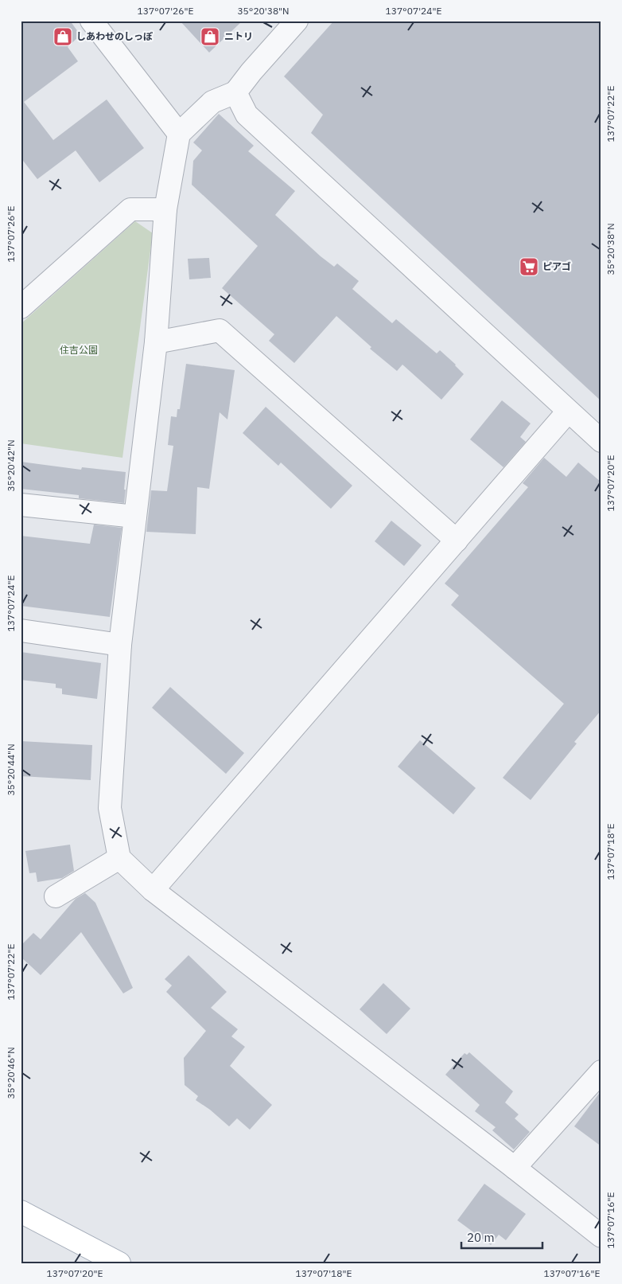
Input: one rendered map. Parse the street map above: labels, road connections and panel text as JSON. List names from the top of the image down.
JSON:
{
  "parks": ["住吉公園"],
  "places": {
    "shop": ["しあわせのしっぽ", "ニトリ"],
    "supermarket": ["ピアゴ"]
  },
  "scale_bar": "20 m",
  "coordinates": [
    "137°07'26\"E",
    "35°20'38\"N",
    "137°07'24\"E",
    "137°07'22\"E",
    "35°20'42\"N",
    "137°07'20\"E",
    "35°20'44\"N",
    "137°07'18\"E",
    "35°20'46\"N",
    "137°07'16\"E"
  ]
}
